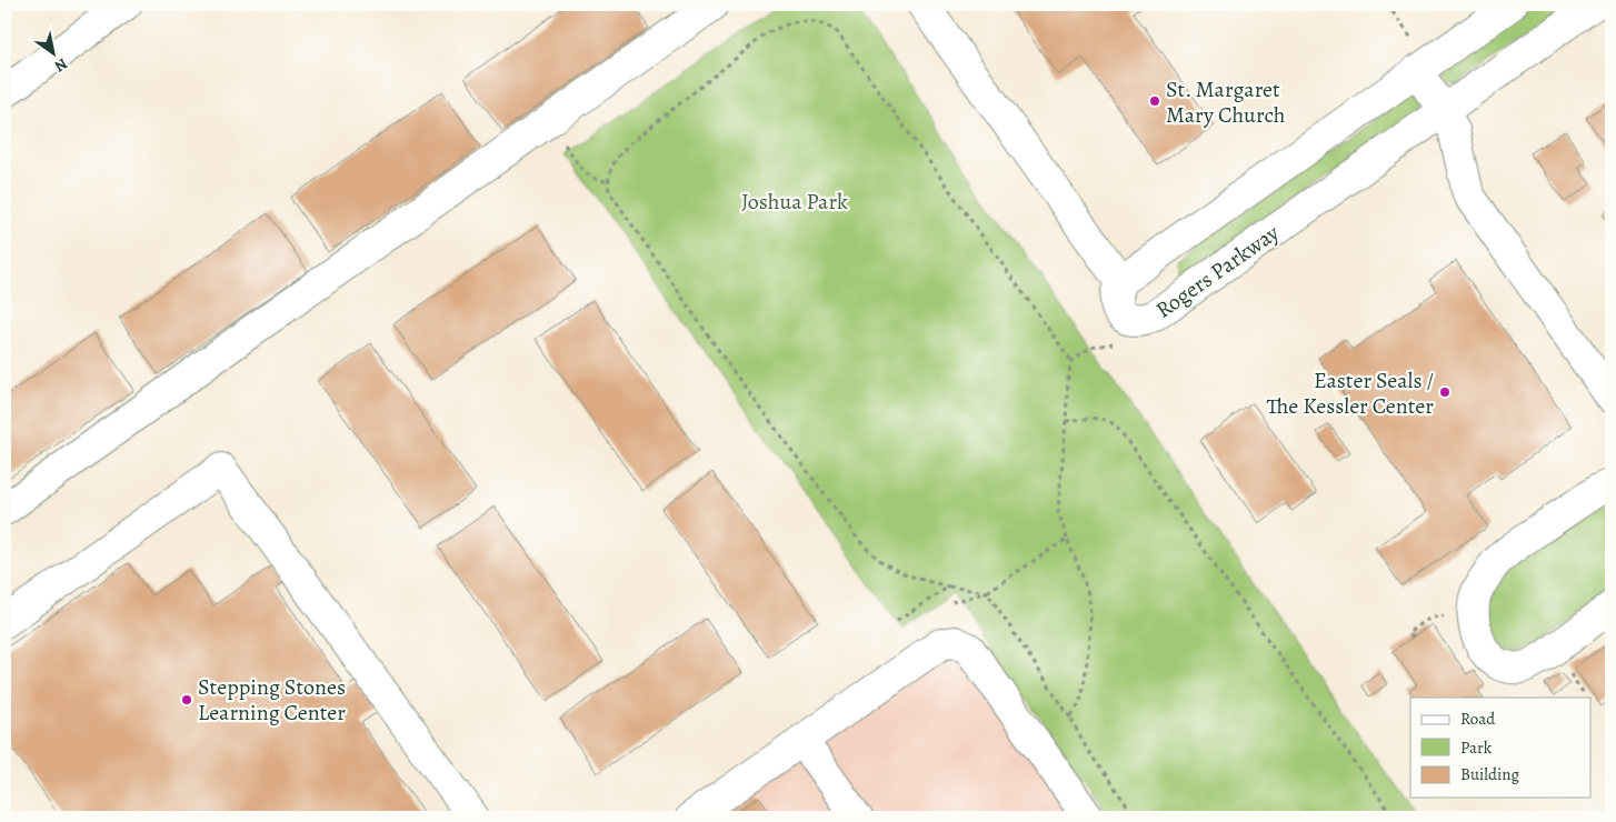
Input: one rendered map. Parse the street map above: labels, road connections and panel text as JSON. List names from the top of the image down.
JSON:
{
  "streets": {
    "street": ["Rogers Parkway"]
  },
  "parks": ["Joshua Park"],
  "places": ["St. Margaret Mary Church", "Easter Seals / The Kessler Center", "Stepping Stones Learning Center"],
  "legend": ["Road", "Park", "Building"],
  "north": "bottom right"
}
